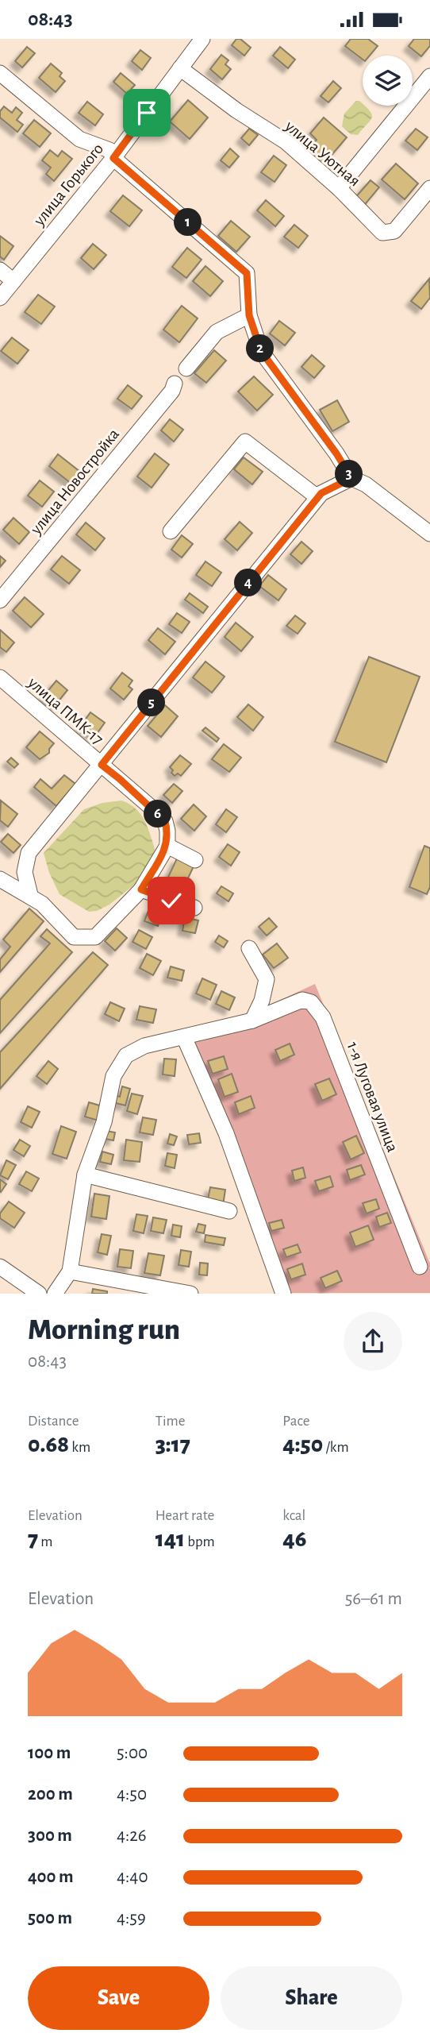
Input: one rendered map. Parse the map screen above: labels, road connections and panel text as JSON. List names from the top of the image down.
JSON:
{
  "streets": {
    "street": [
      "улица Уютная",
      "улица Горького",
      "улица Новостройка",
      "улица ПМК-17",
      "1-я Луговая улица"
    ]
  },
  "crossings": [
    ["улица Уютная", "улица Горького"]
  ],
  "page": {
    "status": "08:43",
    "pins": [
      "1",
      "2",
      "3",
      "4",
      "5",
      "6"
    ],
    "heading": ["Morning run", "08:43"],
    "stats": [
      ["Distance", "0.68 km"],
      ["Time", "3:17"],
      ["Pace", "4:50 /km"],
      ["Elevation", "7 m"],
      ["Heart rate", "141 bpm"],
      ["kcal", "46"]
    ],
    "chart": ["Elevation", "56–61 m"],
    "list": [
      {
        "name": "100 m",
        "note": "5:00"
      },
      {
        "name": "200 m",
        "note": "4:50"
      },
      {
        "name": "300 m",
        "note": "4:26"
      },
      {
        "name": "400 m",
        "note": "4:40"
      },
      {
        "name": "500 m",
        "note": "4:59"
      }
    ],
    "buttons": ["Save", "Share"]
  }
}
